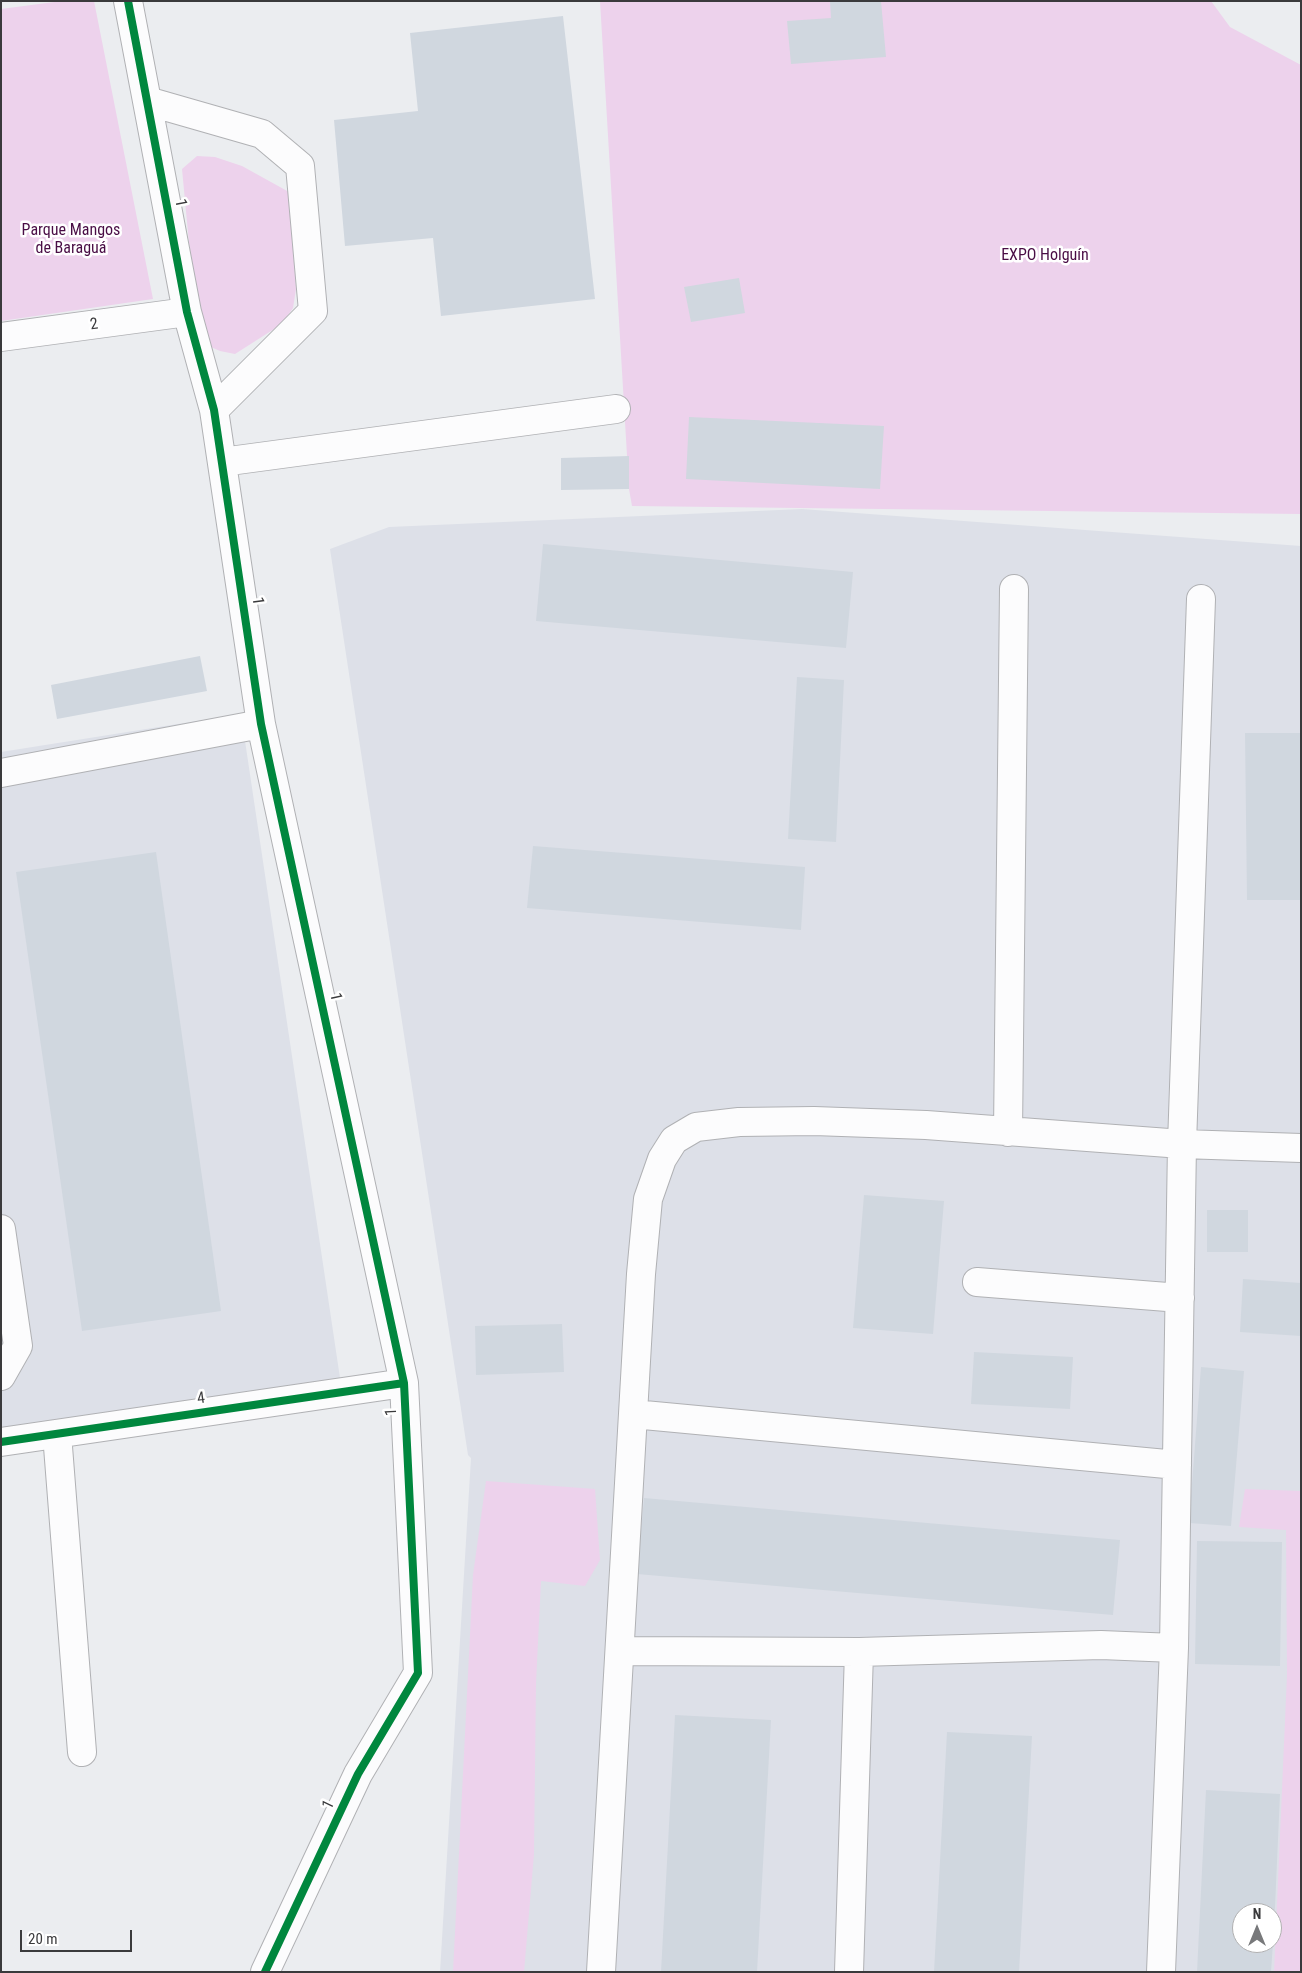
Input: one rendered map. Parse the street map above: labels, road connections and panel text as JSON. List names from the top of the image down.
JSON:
{
  "streets": {
    "street": ["1", "2", "4"]
  },
  "crossings": [
    ["1", "2"],
    ["1", "4"]
  ],
  "parks": ["Parque Mangos de Baraguá", "EXPO Holguín"],
  "scale_bar": "20 m",
  "north": "top"
}
